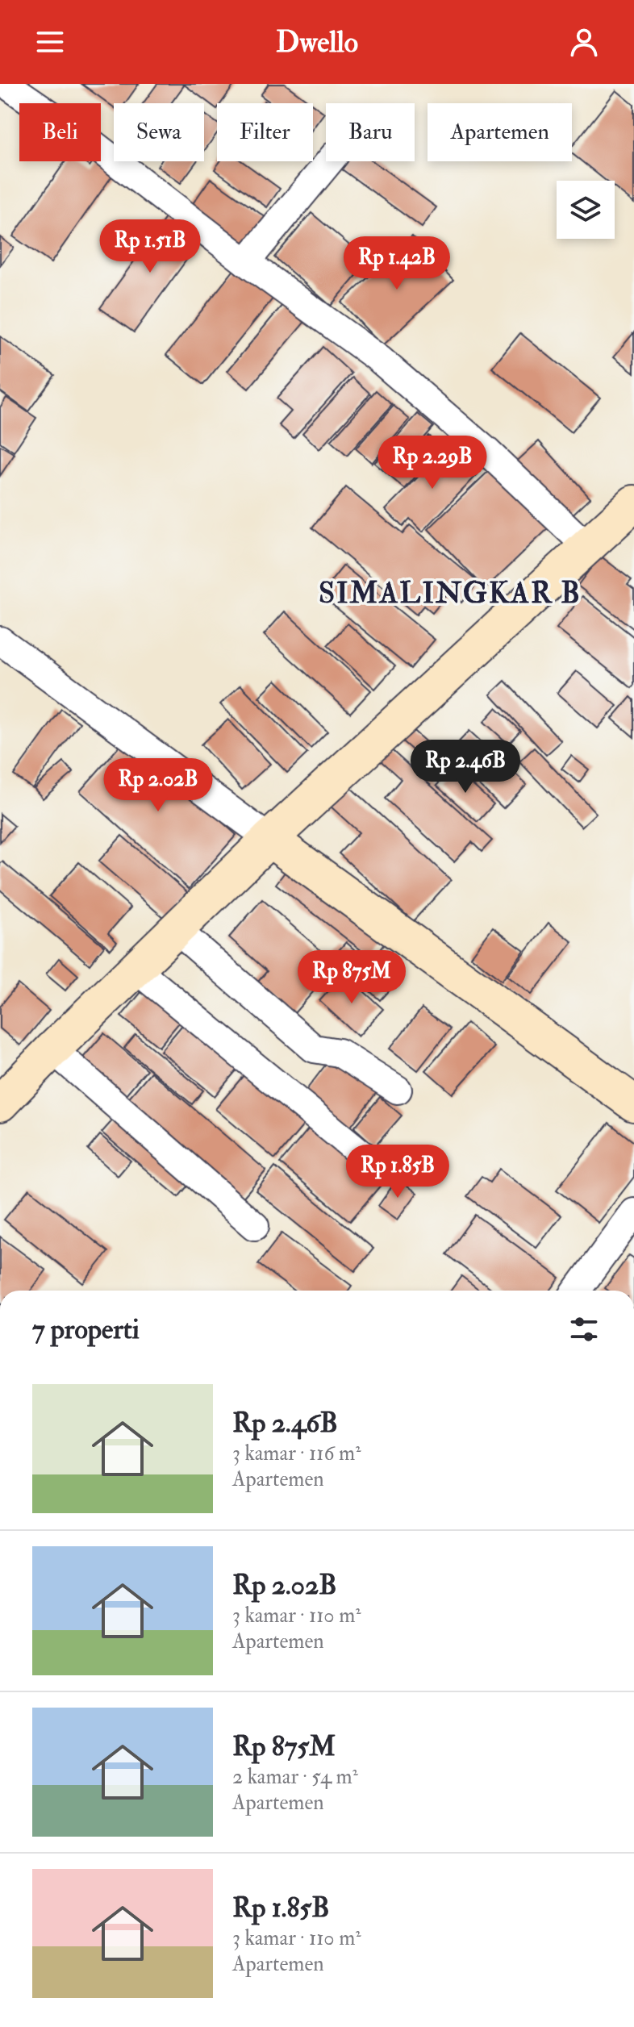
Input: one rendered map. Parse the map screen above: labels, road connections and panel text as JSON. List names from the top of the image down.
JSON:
{
  "districts": ["SIMALINGKAR B"],
  "page": {
    "header": "Dwello",
    "chip": [
      "Beli",
      "Sewa",
      "Filter",
      "Baru",
      "Apartemen"
    ],
    "price": [
      "Rp 1.51B",
      "Rp 1.42B",
      "Rp 2.29B",
      "Rp 2.46B",
      "Rp 2.02B",
      "Rp 875M",
      "Rp 1.85B"
    ],
    "heading": "7 properti",
    "list": [
      {
        "name": "Rp 2.46B",
        "note": "3 kamar · 116 m² · Apartemen"
      },
      {
        "name": "Rp 2.02B",
        "note": "3 kamar · 110 m² · Apartemen"
      },
      {
        "name": "Rp 875M",
        "note": "2 kamar · 54 m² · Apartemen"
      },
      {
        "name": "Rp 1.85B",
        "note": "3 kamar · 110 m² · Apartemen"
      }
    ]
  }
}
